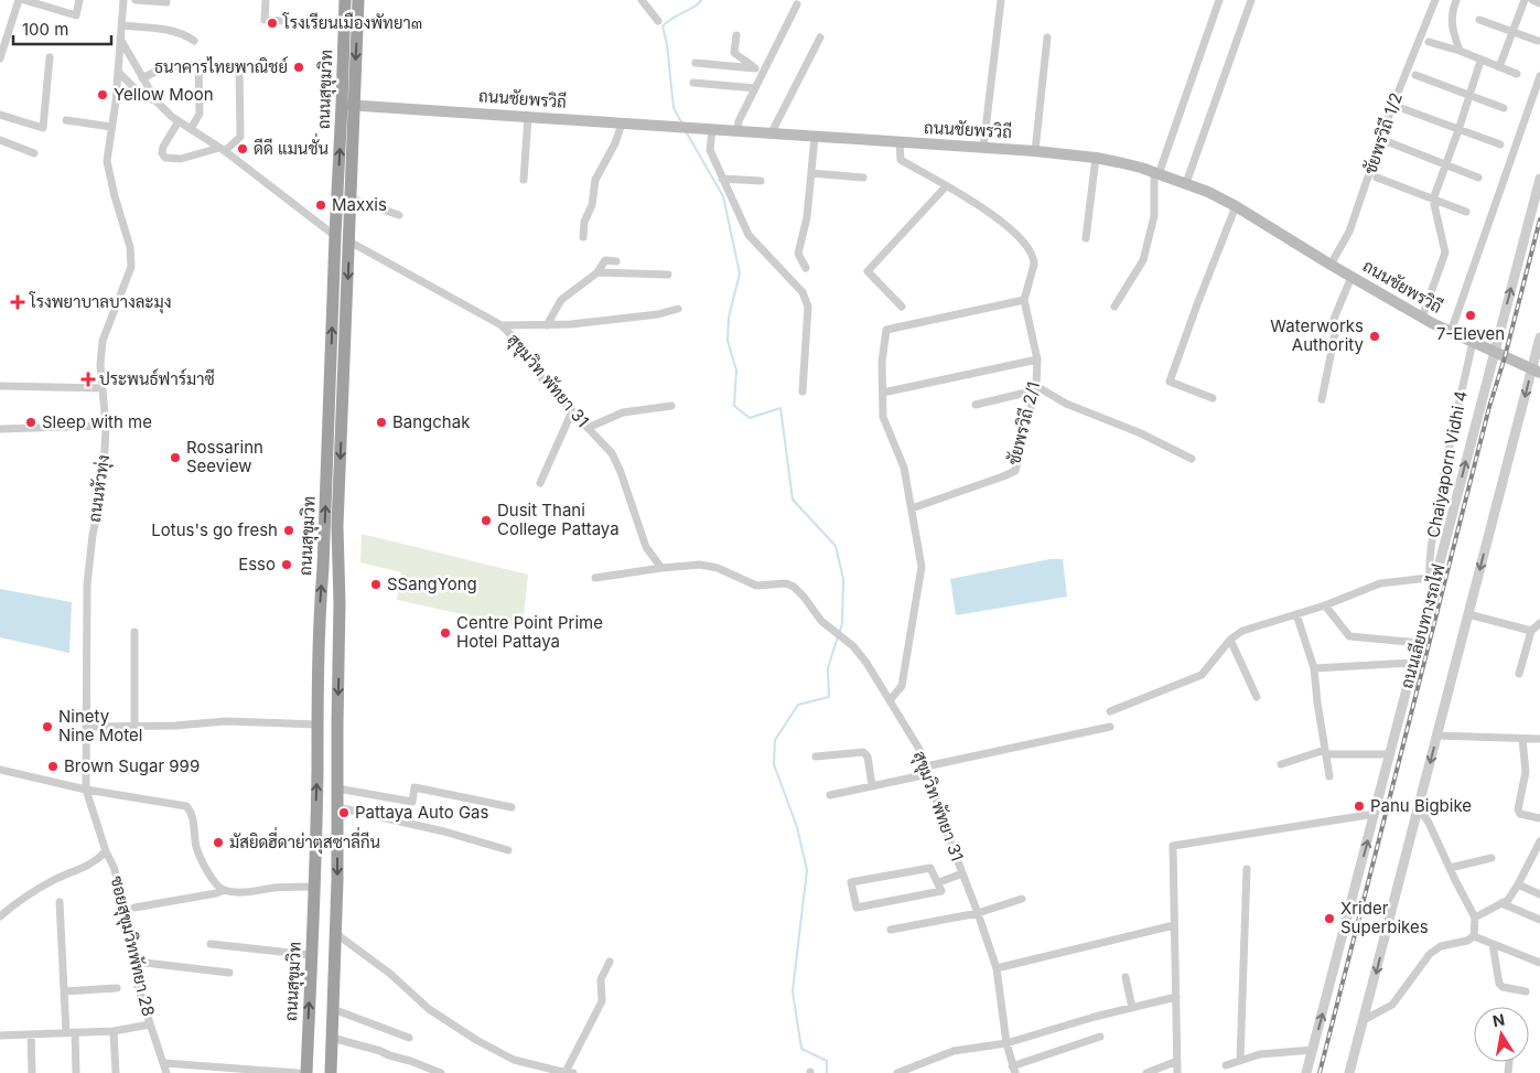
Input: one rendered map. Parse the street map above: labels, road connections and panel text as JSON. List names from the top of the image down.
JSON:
{
  "streets": {
    "highway": ["ถนนสุขุมวิท"],
    "main road": ["ถนนชัยพรวิถี"],
    "street": [
      "ชัยพรวิถี 1/2",
      "สุขุมวิท พัทยา 31",
      "ชัยพรวิถี 2/1",
      "Chaiyaporn Vidhi 4",
      "ถนนหัวทุ่ง",
      "ถนนเลียบทางรถไฟ",
      "ซอยสุขุมวิทพัทยา 28"
    ]
  },
  "crossings": [
    ["ถนนสุขุมวิท", "ถนนชัยพรวิถี"],
    ["ถนนสุขุมวิท", "สุขุมวิท พัทยา 31"],
    ["ถนนชัยพรวิถี", "ชัยพรวิถี 1/2"],
    ["ถนนชัยพรวิถี", "ชัยพรวิถี 2/1"],
    ["ถนนชัยพรวิถี", "Chaiyaporn Vidhi 4"],
    ["ถนนชัยพรวิถี", "ถนนเลียบทางรถไฟ"],
    ["Chaiyaporn Vidhi 4", "ถนนเลียบทางรถไฟ"],
    ["ถนนหัวทุ่ง", "ซอยสุขุมวิทพัทยา 28"]
  ],
  "places": {
    "other": [
      "โรงเรียนเมืองพัทยา๓",
      "ธนาคารไทยพาณิชย์",
      "Yellow Moon",
      "ดีดี แมนชั่น",
      "Maxxis",
      "7-Eleven",
      "Waterworks Authority",
      "Sleep with me",
      "Bangchak",
      "Rossarinn Seeview",
      "Dusit Thani College Pattaya",
      "Lotus's go fresh",
      "Esso",
      "SSangYong",
      "Centre Point Prime Hotel Pattaya",
      "Ninety Nine Motel",
      "Brown Sugar 999",
      "Panu Bigbike",
      "Pattaya Auto Gas",
      "มัสยิดฮี่ดาย่าตุสซาลี่กีน",
      "Xrider Superbikes"
    ],
    "health": ["โรงพยาบาลบางละมุง", "ประพนธ์ฟาร์มาซี"]
  },
  "scale_bar": "100 m",
  "north": "top"
}
